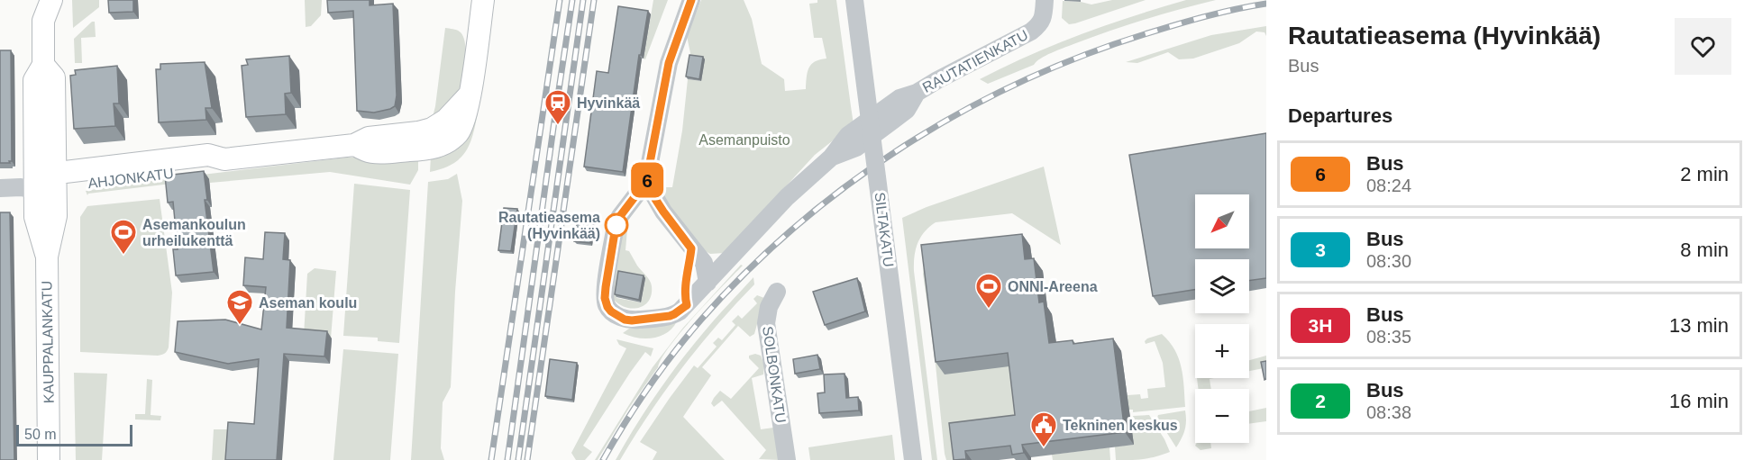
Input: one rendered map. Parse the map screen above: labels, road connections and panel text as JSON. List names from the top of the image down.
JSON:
{
  "streets": {
    "main road": ["AHJONKATU", "KAUPPALANKATU"],
    "street": ["RAUTATIENKATU", "SILTAKATU", "SOLBONKATU"]
  },
  "crossings": [
    ["AHJONKATU", "KAUPPALANKATU"]
  ],
  "parks": ["Asemanpuisto"],
  "places": {
    "station": ["Hyvinkää"],
    "other": ["Rautatieasema (Hyvinkää)"],
    "sports": ["Asemankoulun urheilukenttä", "ONNI-Areena"],
    "school or university": ["Aseman koulu"],
    "public building": ["Tekninen keskus"]
  },
  "lines": ["bus line 6"],
  "scale_bar": "50 m",
  "north": "bottom left",
  "page": {
    "on_map": "6",
    "heading": [
      ["Rautatieasema (Hyvinkää)", "Bus"],
      "Departures"
    ],
    "list": [
      {
        "mark": "6",
        "name": "Bus",
        "note": "08:24",
        "value": "2 min"
      },
      {
        "mark": "3",
        "name": "Bus",
        "note": "08:30",
        "value": "8 min"
      },
      {
        "mark": "3H",
        "name": "Bus",
        "note": "08:35",
        "value": "13 min"
      },
      {
        "mark": "2",
        "name": "Bus",
        "note": "08:38",
        "value": "16 min"
      }
    ],
    "map_buttons": ["+", "−"],
    "scale": "50 m"
  }
}
